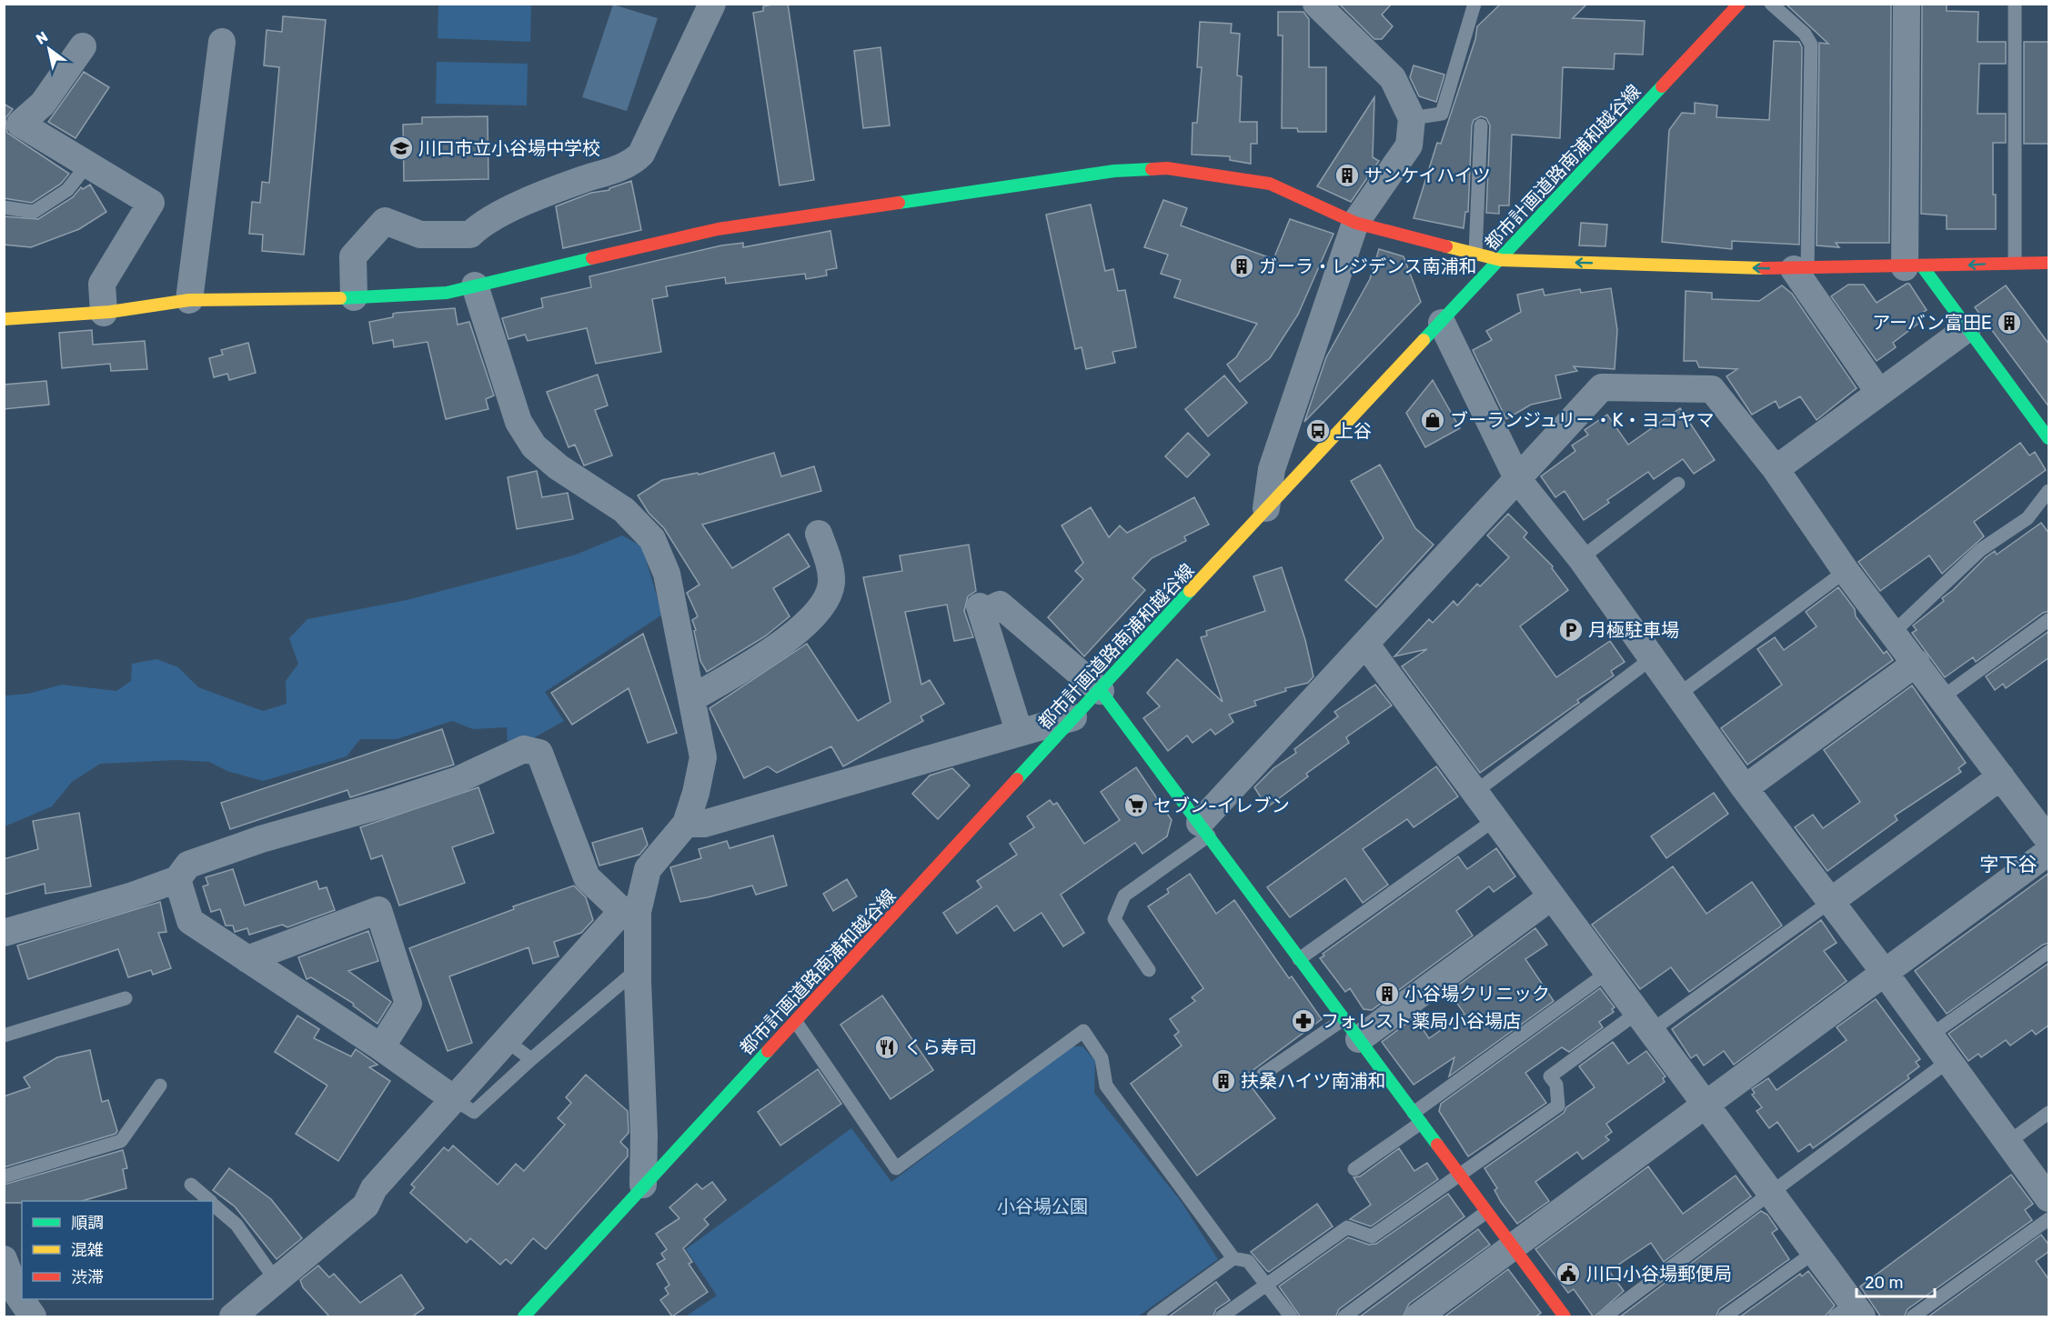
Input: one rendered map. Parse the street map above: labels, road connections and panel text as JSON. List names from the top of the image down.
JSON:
{
  "streets": {
    "street": ["都市計画道路南浦和越谷線"]
  },
  "districts": ["字下谷"],
  "parks": ["小谷場公園"],
  "places": {
    "school or university": ["川口市立小谷場中学校"],
    "building": [
      "サンケイハイツ",
      "ガーラ・レジデンス南浦和",
      "アーバン富田E",
      "小谷場クリニック",
      "扶桑ハイツ南浦和"
    ],
    "shop": ["ブーランジュリー・K・ヨコヤマ"],
    "bus stop": ["上谷"],
    "parking": ["月極駐車場"],
    "supermarket": ["セブン-イレブン"],
    "pharmacy": ["フォレスト薬局小谷場店"],
    "restaurant": ["くら寿司"],
    "public building": ["川口小谷場郵便局"]
  },
  "legend": ["順調", "混雑", "渋滞"],
  "scale_bar": "20 m",
  "north": "top left"
}
